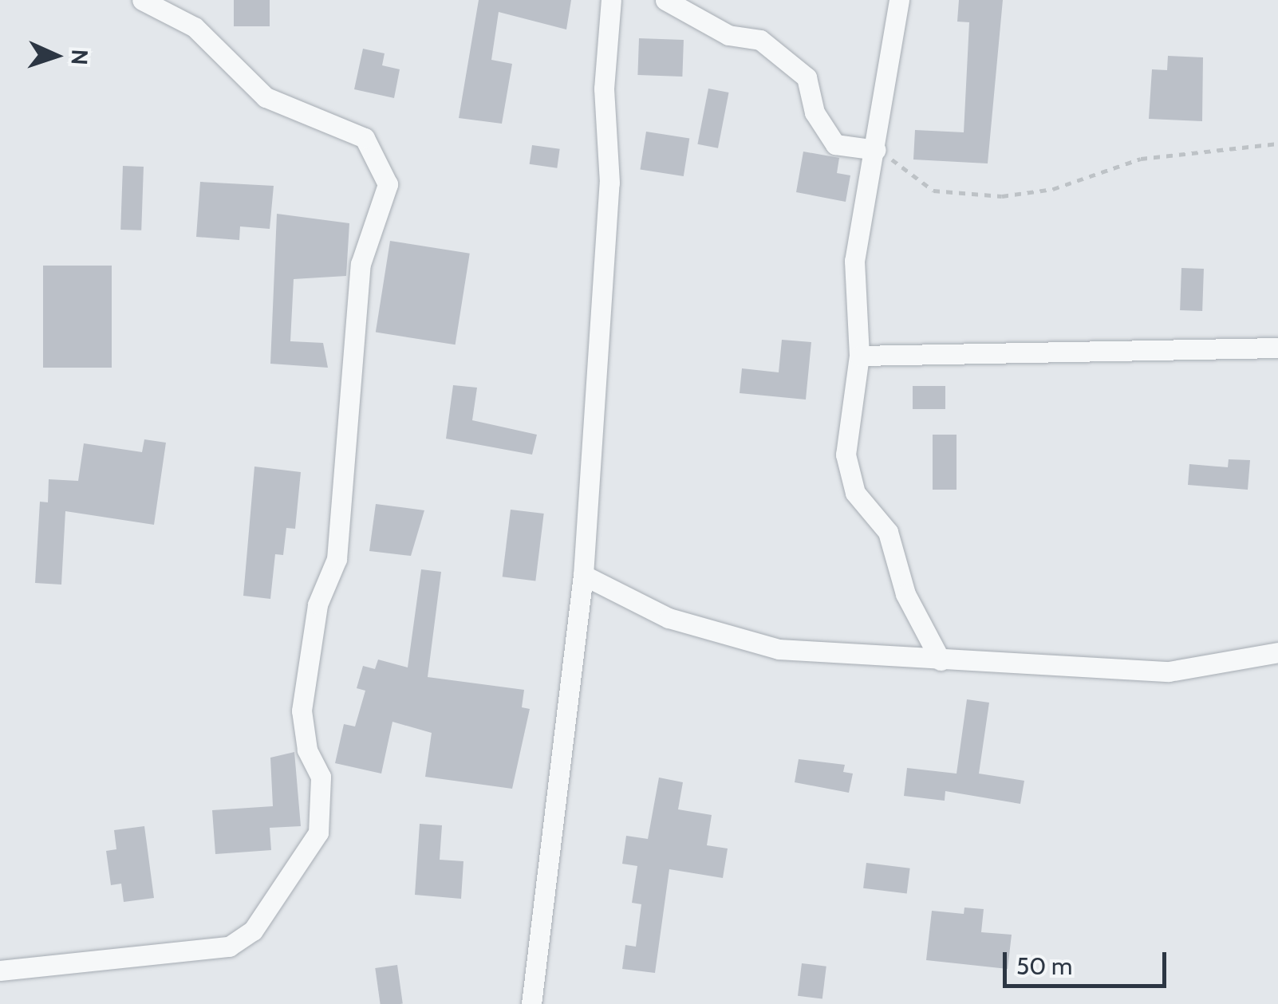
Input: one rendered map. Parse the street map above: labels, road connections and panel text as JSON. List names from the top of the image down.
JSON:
{
  "scale_bar": "50 m",
  "north": "right"
}
